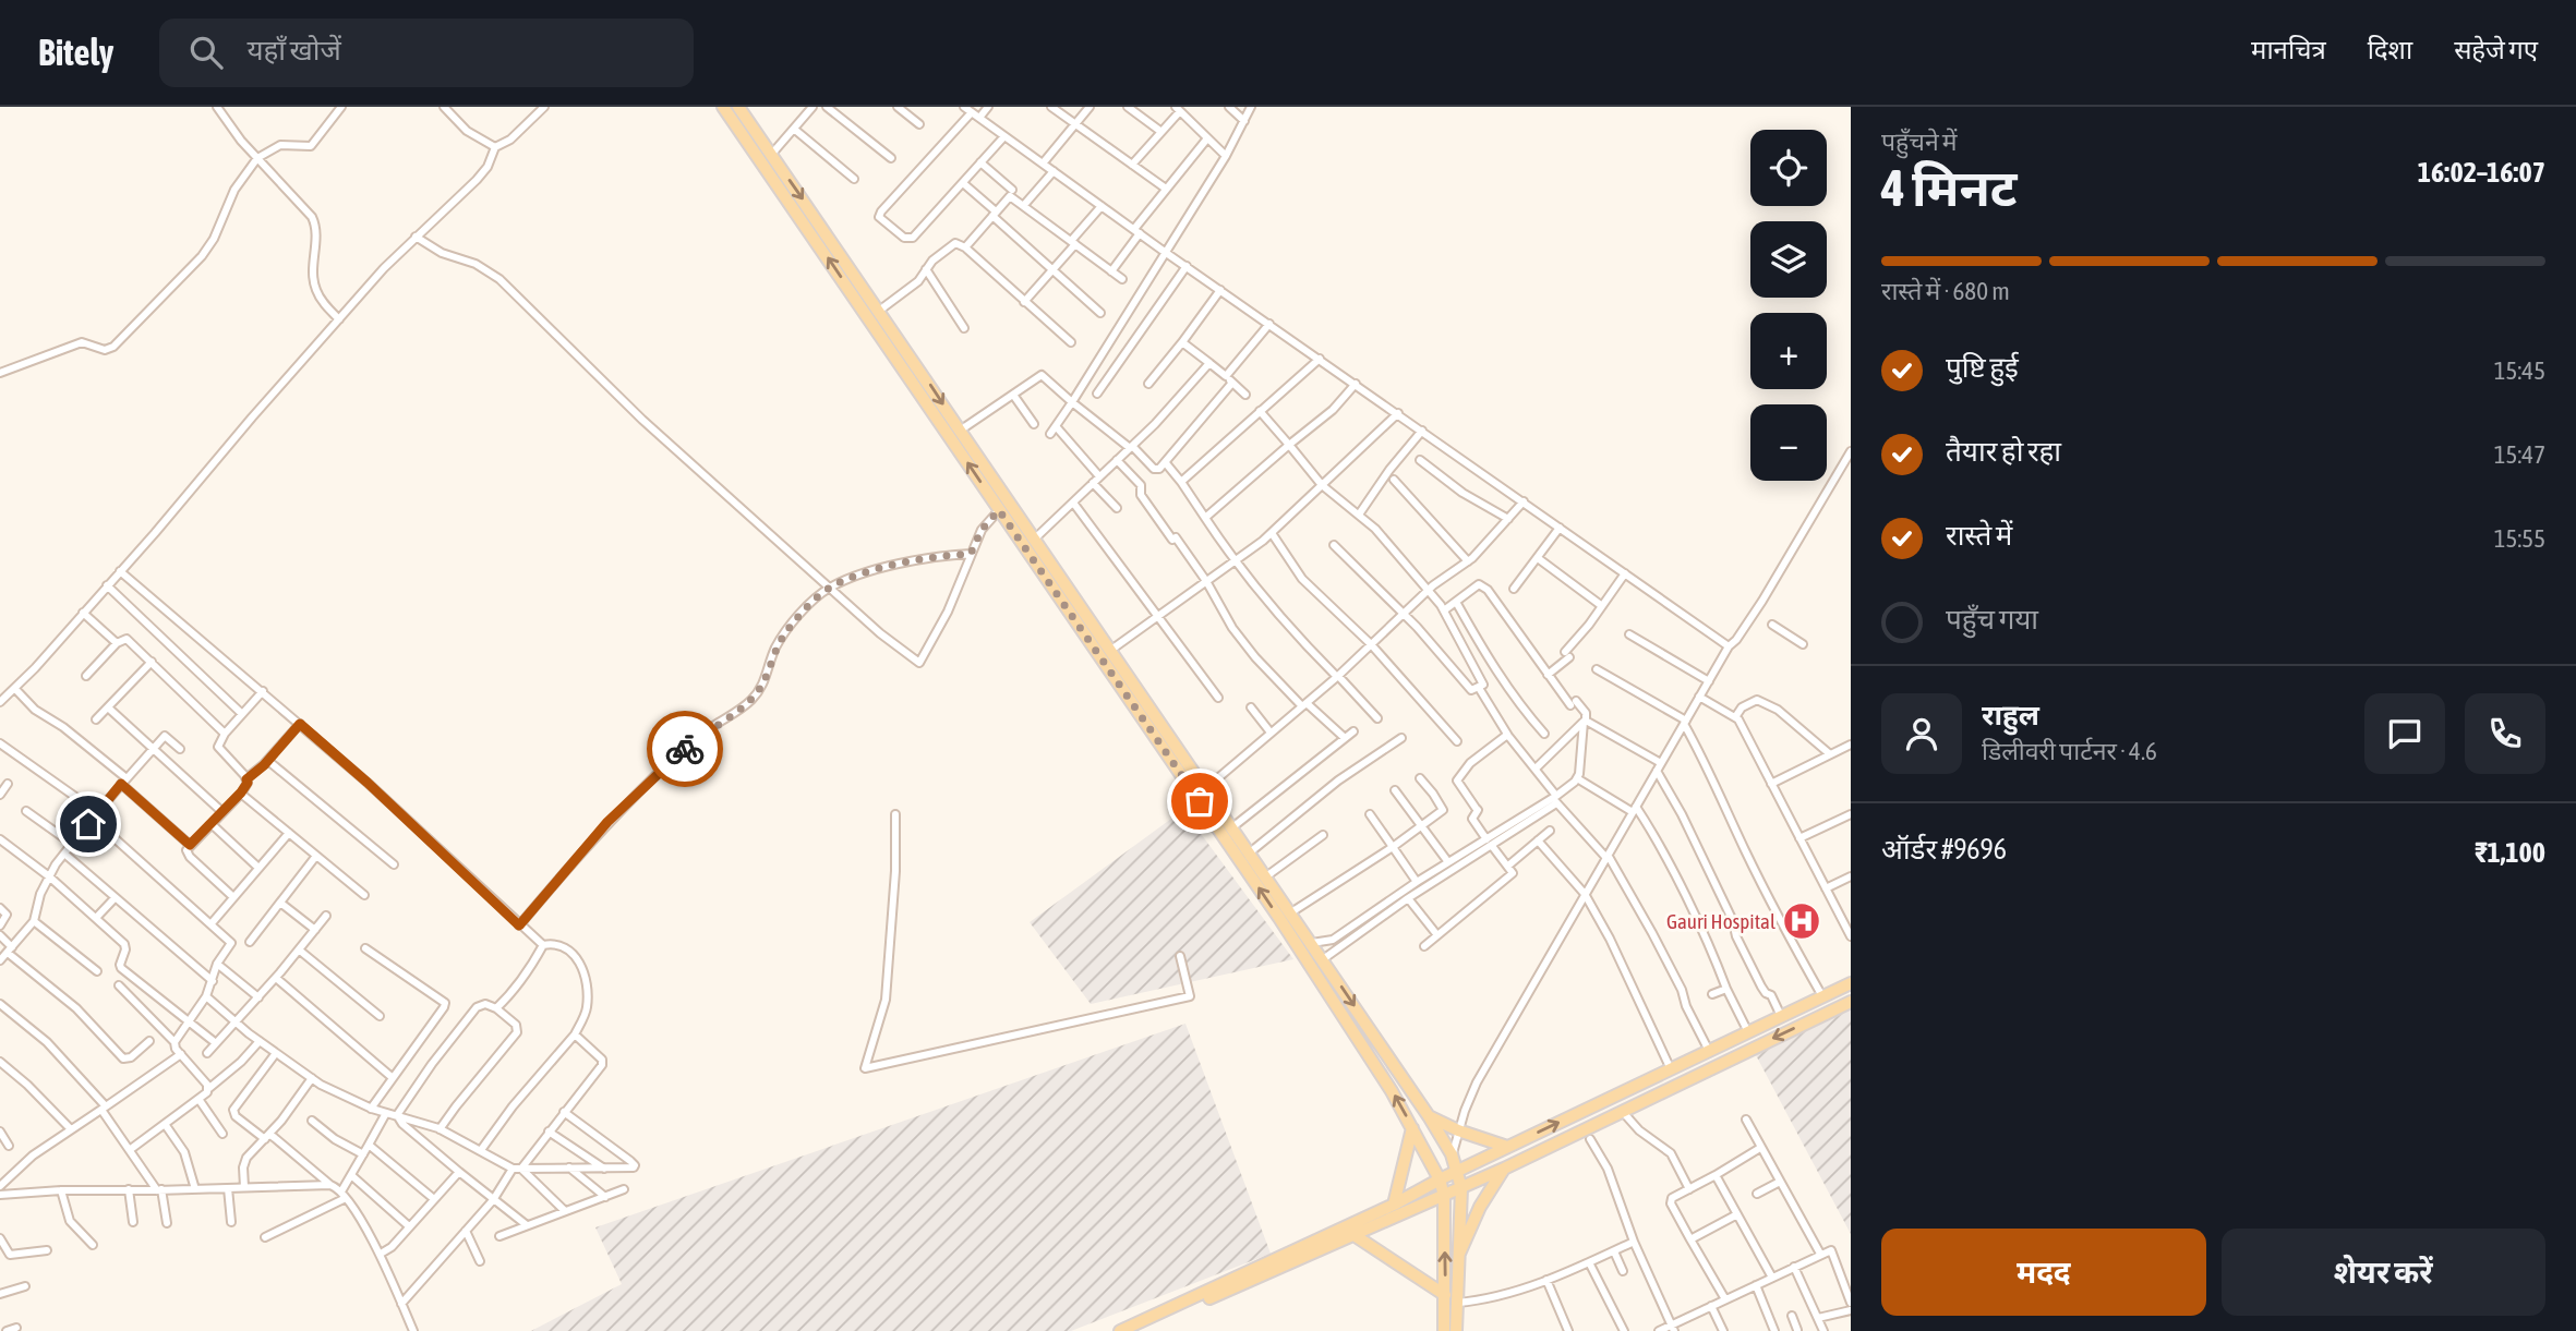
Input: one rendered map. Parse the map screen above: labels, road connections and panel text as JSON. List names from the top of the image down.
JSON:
{
  "places": {
    "hospital": ["Gauri Hospital"]
  },
  "page": {
    "header": "Bitely",
    "search": "यहाँ खोजें",
    "nav": ["मानचित्र", "दिशा", "सहेजे गए"],
    "heading": ["4 मिनट", "पहुँचने में", "16:02–16:07"],
    "panel": [
      "राहुल",
      "डिलीवरी पार्टनर · 4.6",
      "ऑर्डर #9696",
      "₹1,100"
    ],
    "map_buttons": ["+", "−"],
    "bar": "रास्ते में · 680 m",
    "list": [
      ["पुष्टि हुई", "15:45"],
      ["तैयार हो रहा", "15:47"],
      ["रास्ते में", "15:55"],
      "पहुँच गया"
    ],
    "buttons": ["मदद", "शेयर करें"]
  }
}
